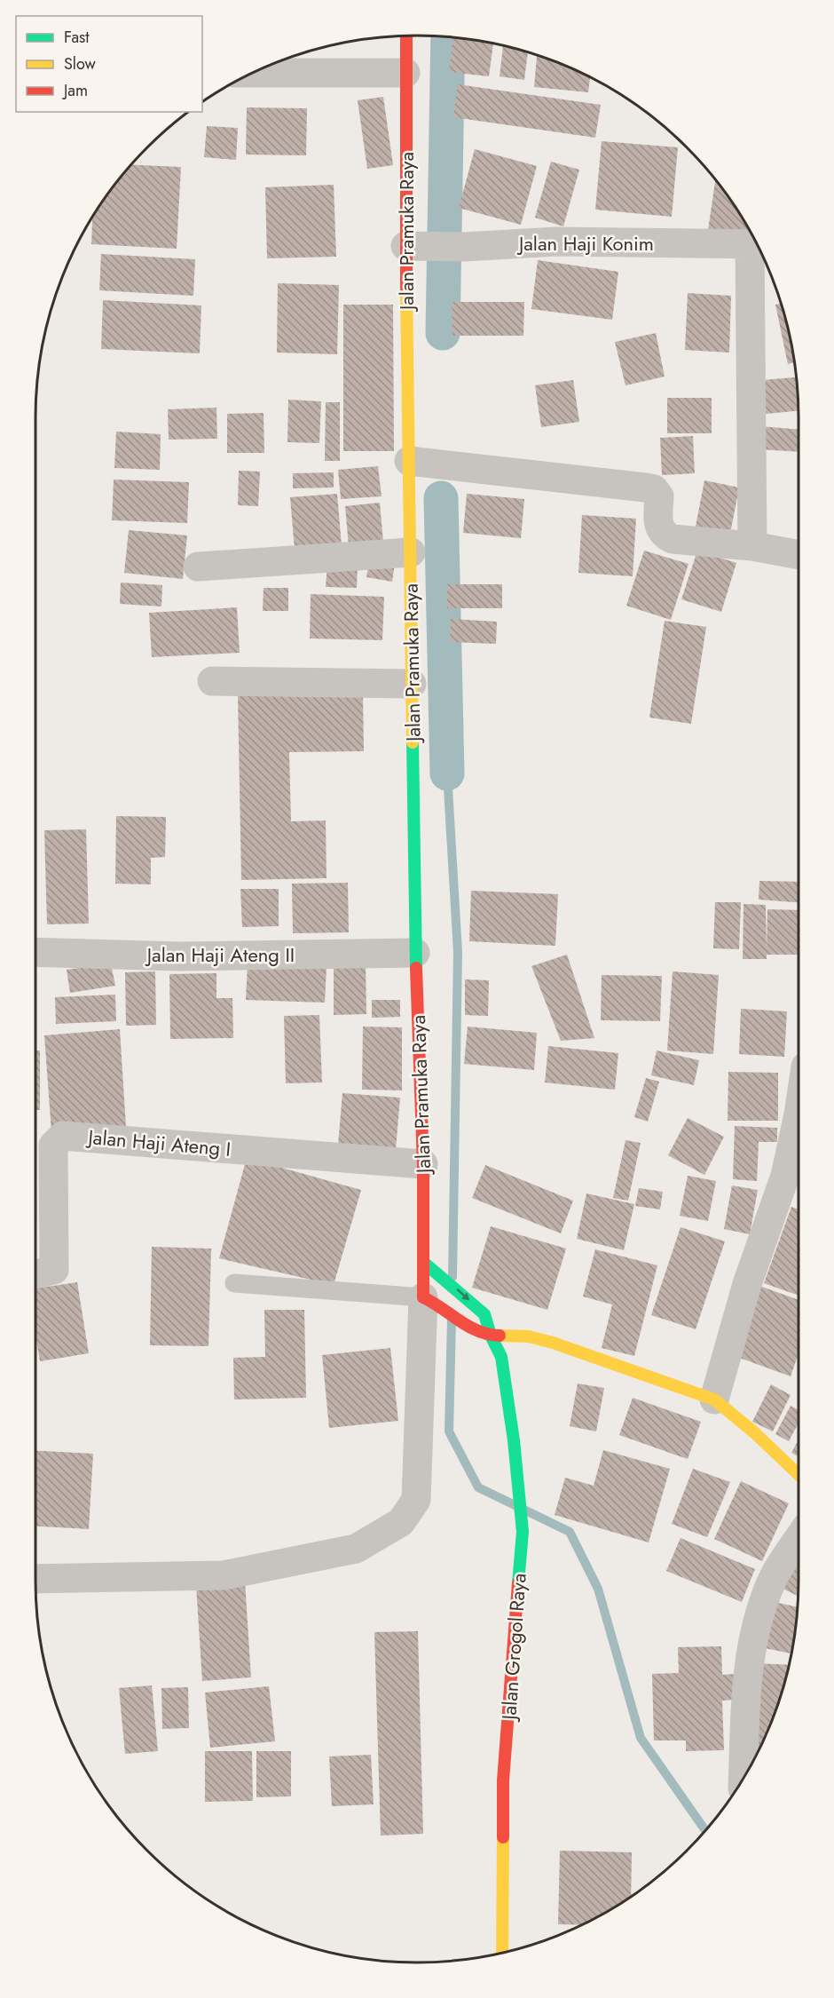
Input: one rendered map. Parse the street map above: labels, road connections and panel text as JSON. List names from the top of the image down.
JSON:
{
  "streets": {
    "street": [
      "Jalan Pramuka Raya",
      "Jalan Haji Konim",
      "Jalan Haji Ateng II",
      "Jalan Haji Ateng I",
      "Jalan Grogol Raya"
    ]
  },
  "crossings": [
    ["Jalan Pramuka Raya", "Jalan Haji Konim"],
    ["Jalan Pramuka Raya", "Jalan Haji Ateng II"],
    ["Jalan Pramuka Raya", "Jalan Haji Ateng I"],
    ["Jalan Pramuka Raya", "Jalan Grogol Raya"]
  ],
  "legend": ["Fast", "Slow", "Jam"]
}
